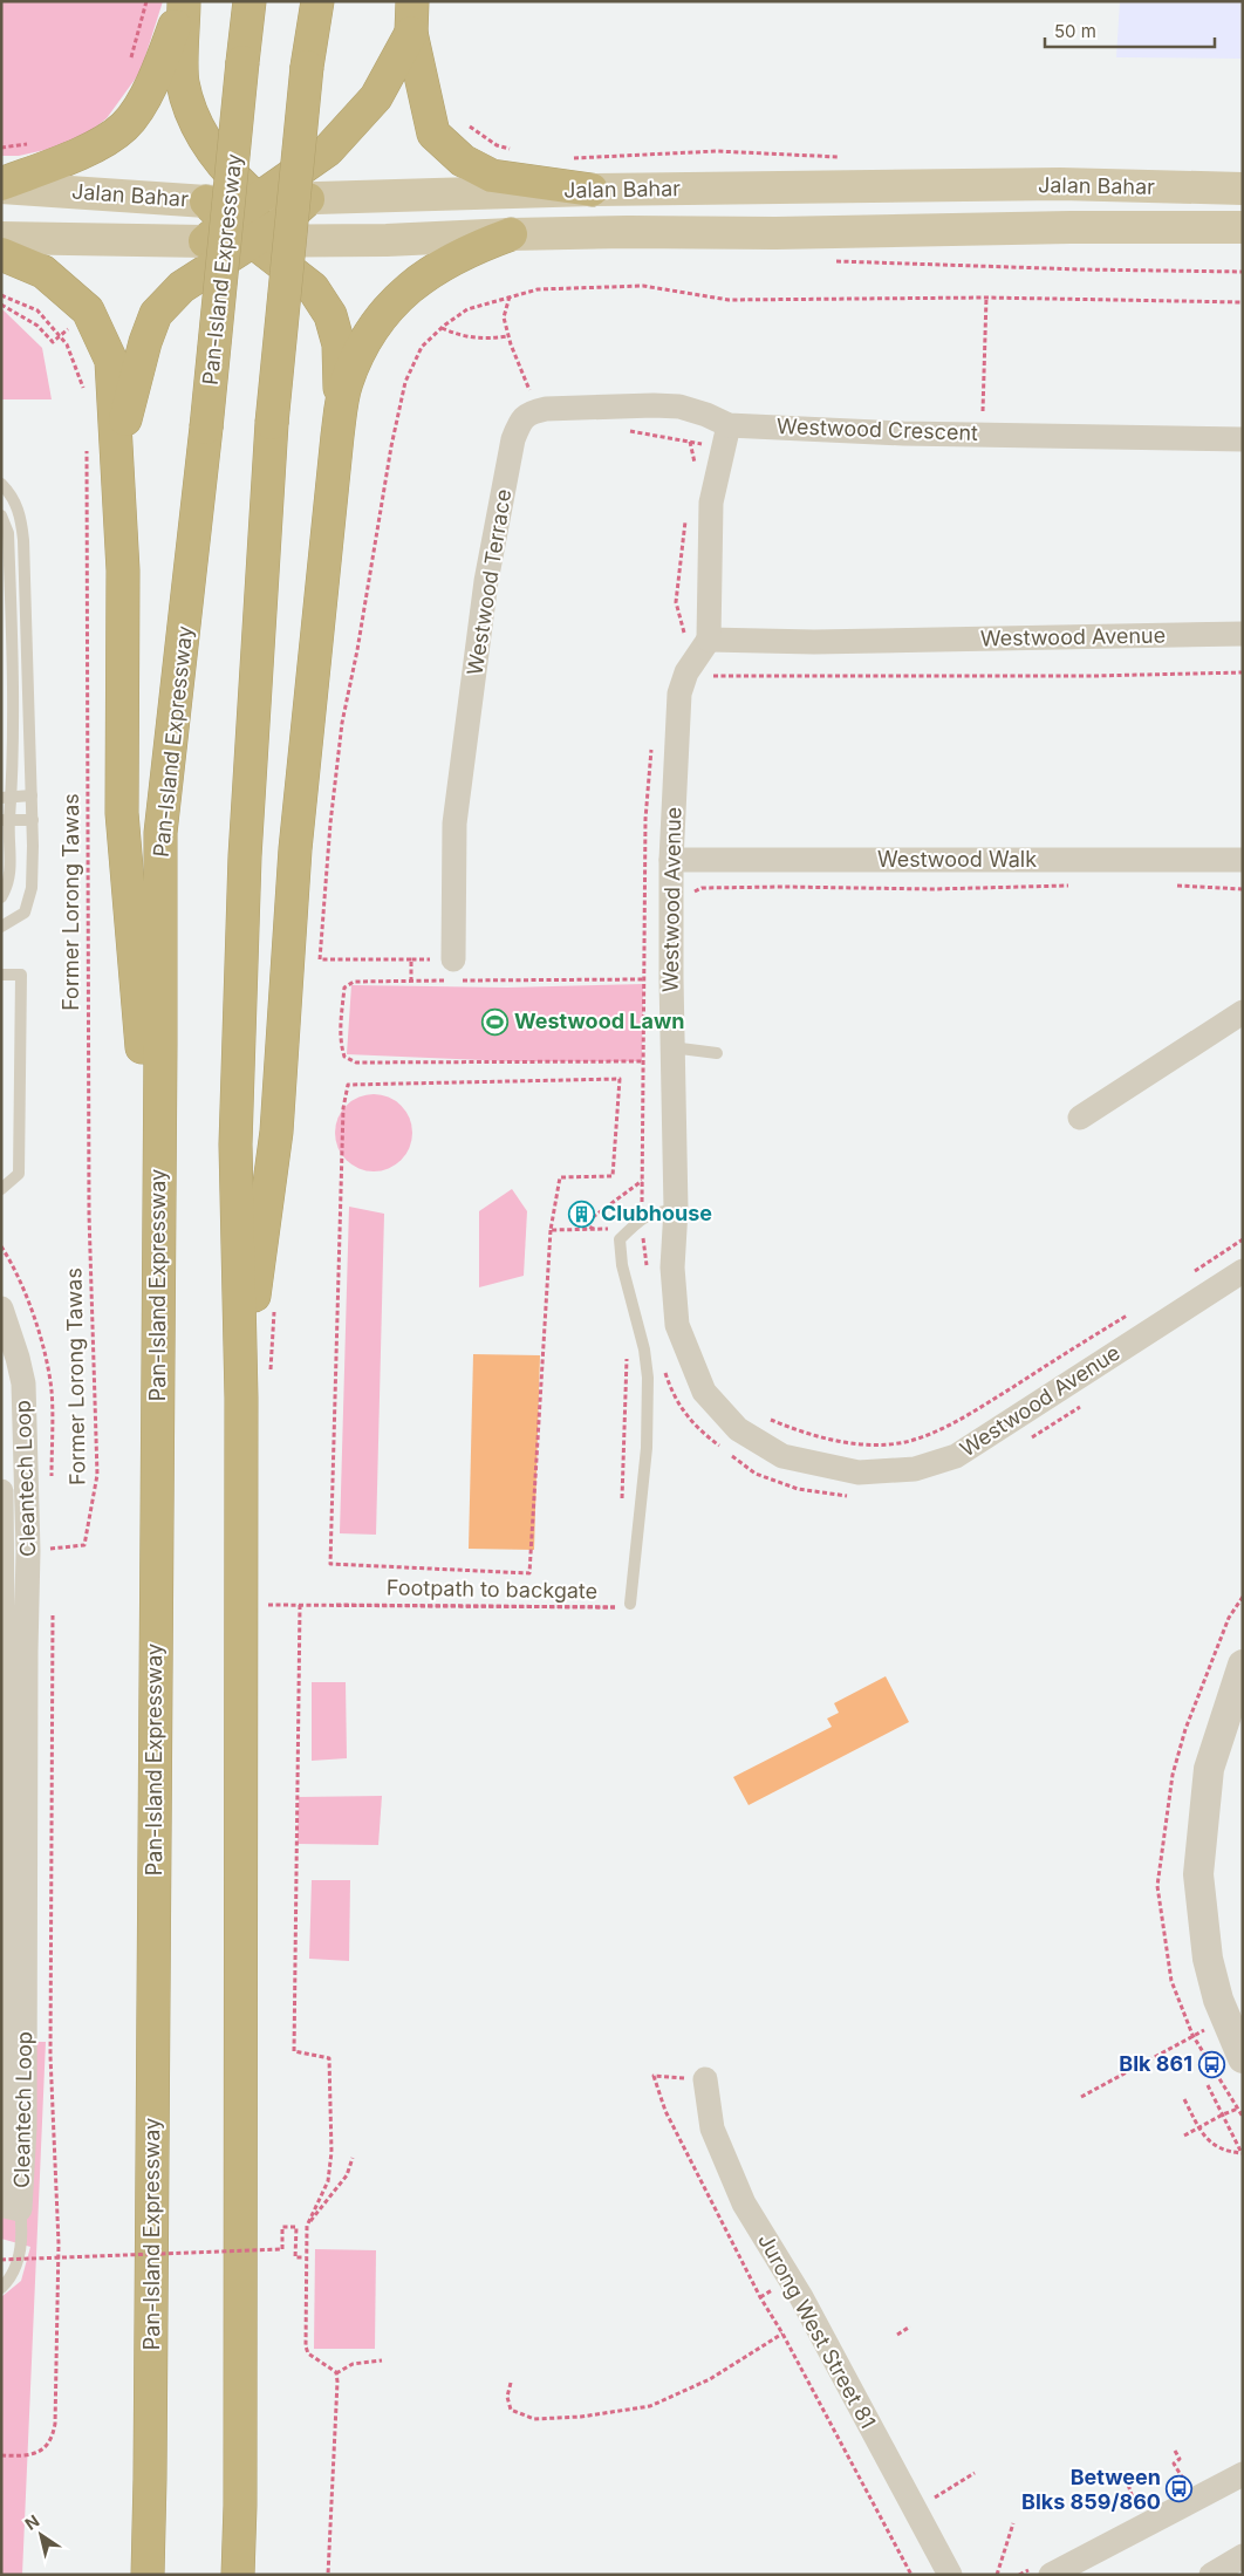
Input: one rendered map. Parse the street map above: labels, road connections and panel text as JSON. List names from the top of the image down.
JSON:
{
  "streets": {
    "highway": ["Pan-Island Expressway"],
    "main road": ["Jalan Bahar"],
    "street": [
      "Westwood Crescent",
      "Westwood Terrace",
      "Westwood Avenue",
      "Westwood Walk",
      "Cleantech Loop",
      "Jurong West Street 81"
    ],
    "path": ["Former Lorong Tawas", "Footpath to backgate"]
  },
  "crossings": [
    ["Westwood Crescent", "Westwood Terrace"],
    ["Westwood Avenue", "Westwood Walk"],
    ["Former Lorong Tawas", "Cleantech Loop"]
  ],
  "places": {
    "sports": ["Westwood Lawn"],
    "building": ["Clubhouse"],
    "bus stop": ["Blk 861", "Between Blks 859/860"]
  },
  "scale_bar": "50 m",
  "north": "top left"
}
